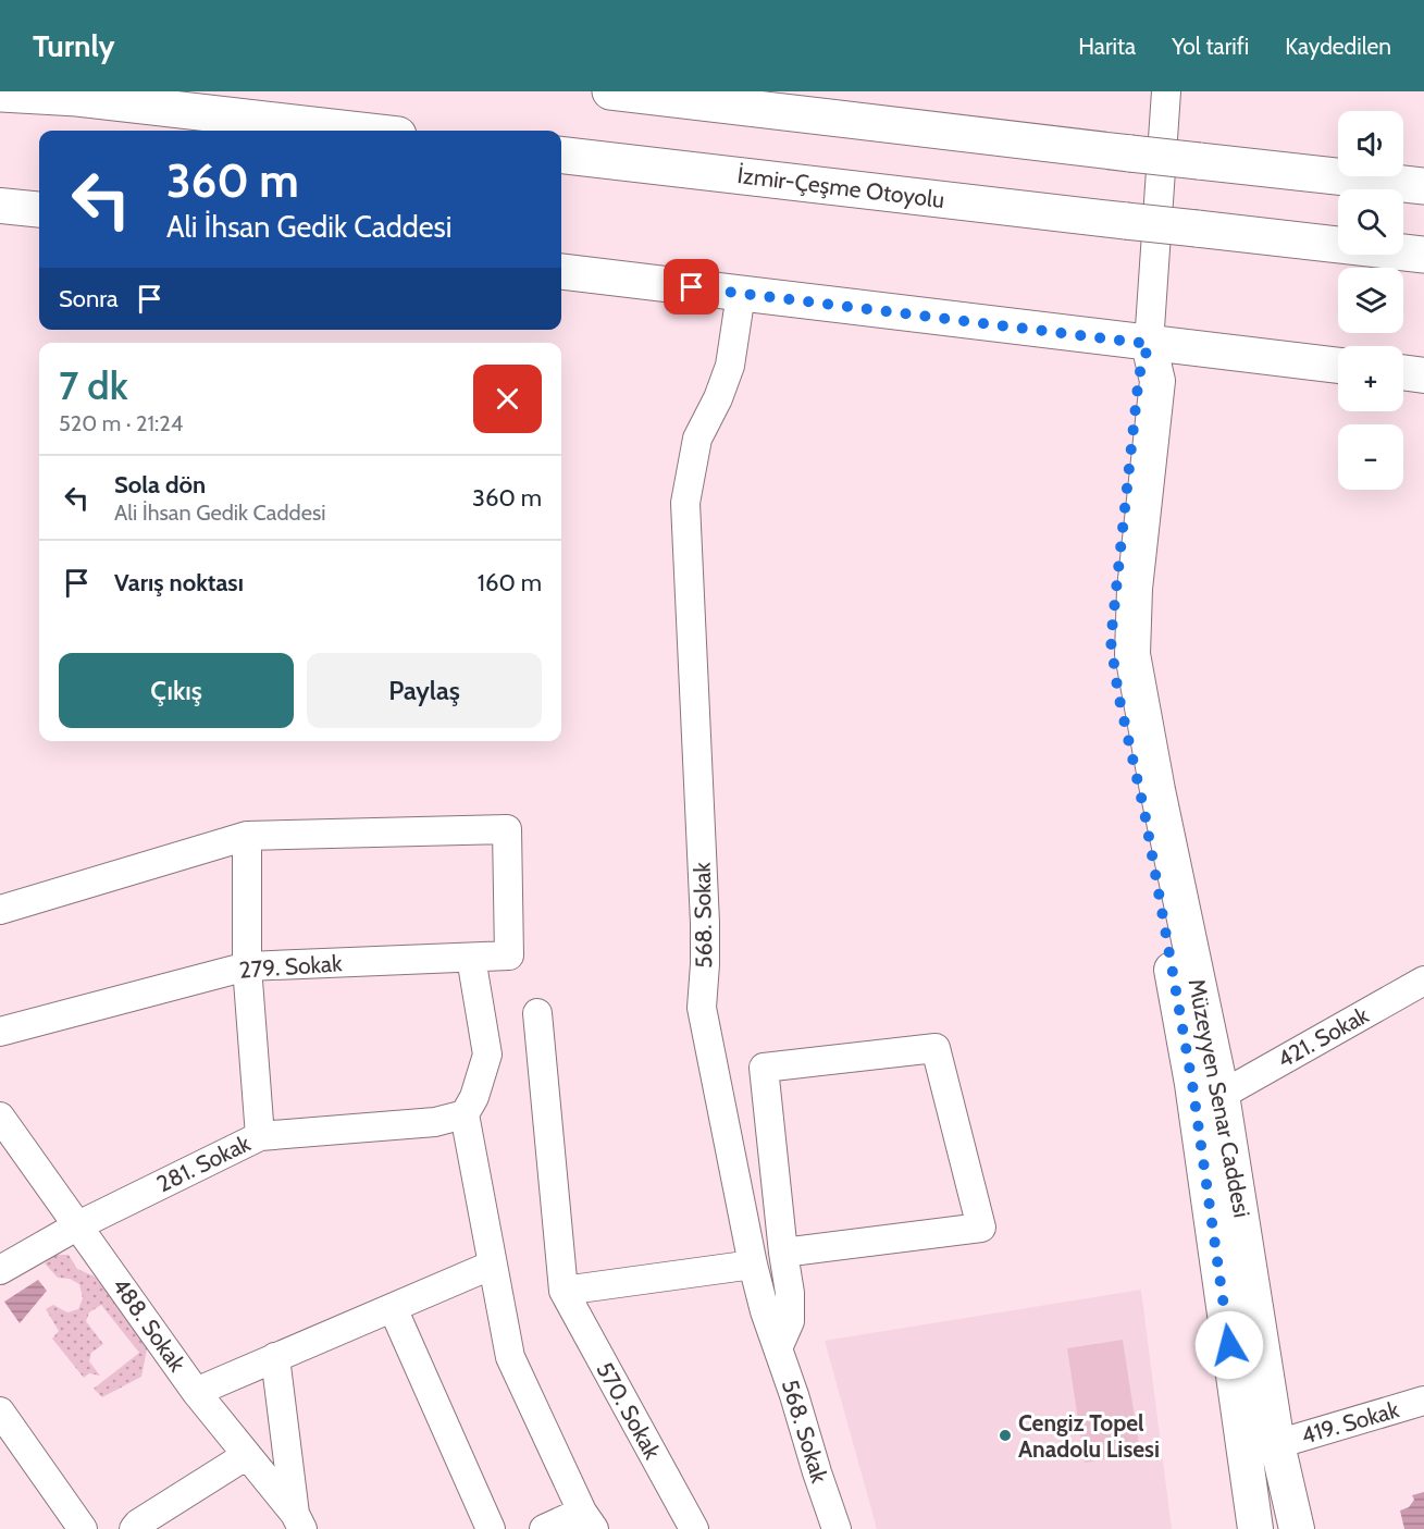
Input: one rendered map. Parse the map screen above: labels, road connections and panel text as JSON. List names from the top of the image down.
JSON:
{
  "streets": {
    "highway": ["İzmir-Çeşme Otoyolu"],
    "main road": ["Müzeyyen Senar Caddesi"],
    "street": [
      "568. Sokak",
      "279. Sokak",
      "421. Sokak",
      "281. Sokak",
      "488. Sokak",
      "570. Sokak",
      "419. Sokak"
    ]
  },
  "crossings": [
    ["421. Sokak", "Müzeyyen Senar Caddesi"],
    ["Müzeyyen Senar Caddesi", "419. Sokak"],
    ["281. Sokak", "488. Sokak"]
  ],
  "places": ["Cengiz Topel Anadolu Lisesi"],
  "page": {
    "header": "Turnly",
    "nav": ["Harita", "Yol tarifi", "Kaydedilen"],
    "map_buttons": ["+", "−"],
    "turn": ["360 m", "Ali İhsan Gedik Caddesi"],
    "then": "Sonra",
    "heading": ["7 dk", "520 m · 21:24"],
    "list": [
      {
        "name": "Sola dön",
        "note": "Ali İhsan Gedik Caddesi",
        "value": "360 m"
      },
      {
        "name": "Varış noktası",
        "value": "160 m"
      }
    ],
    "buttons": ["Çıkış", "Paylaş"]
  }
}
